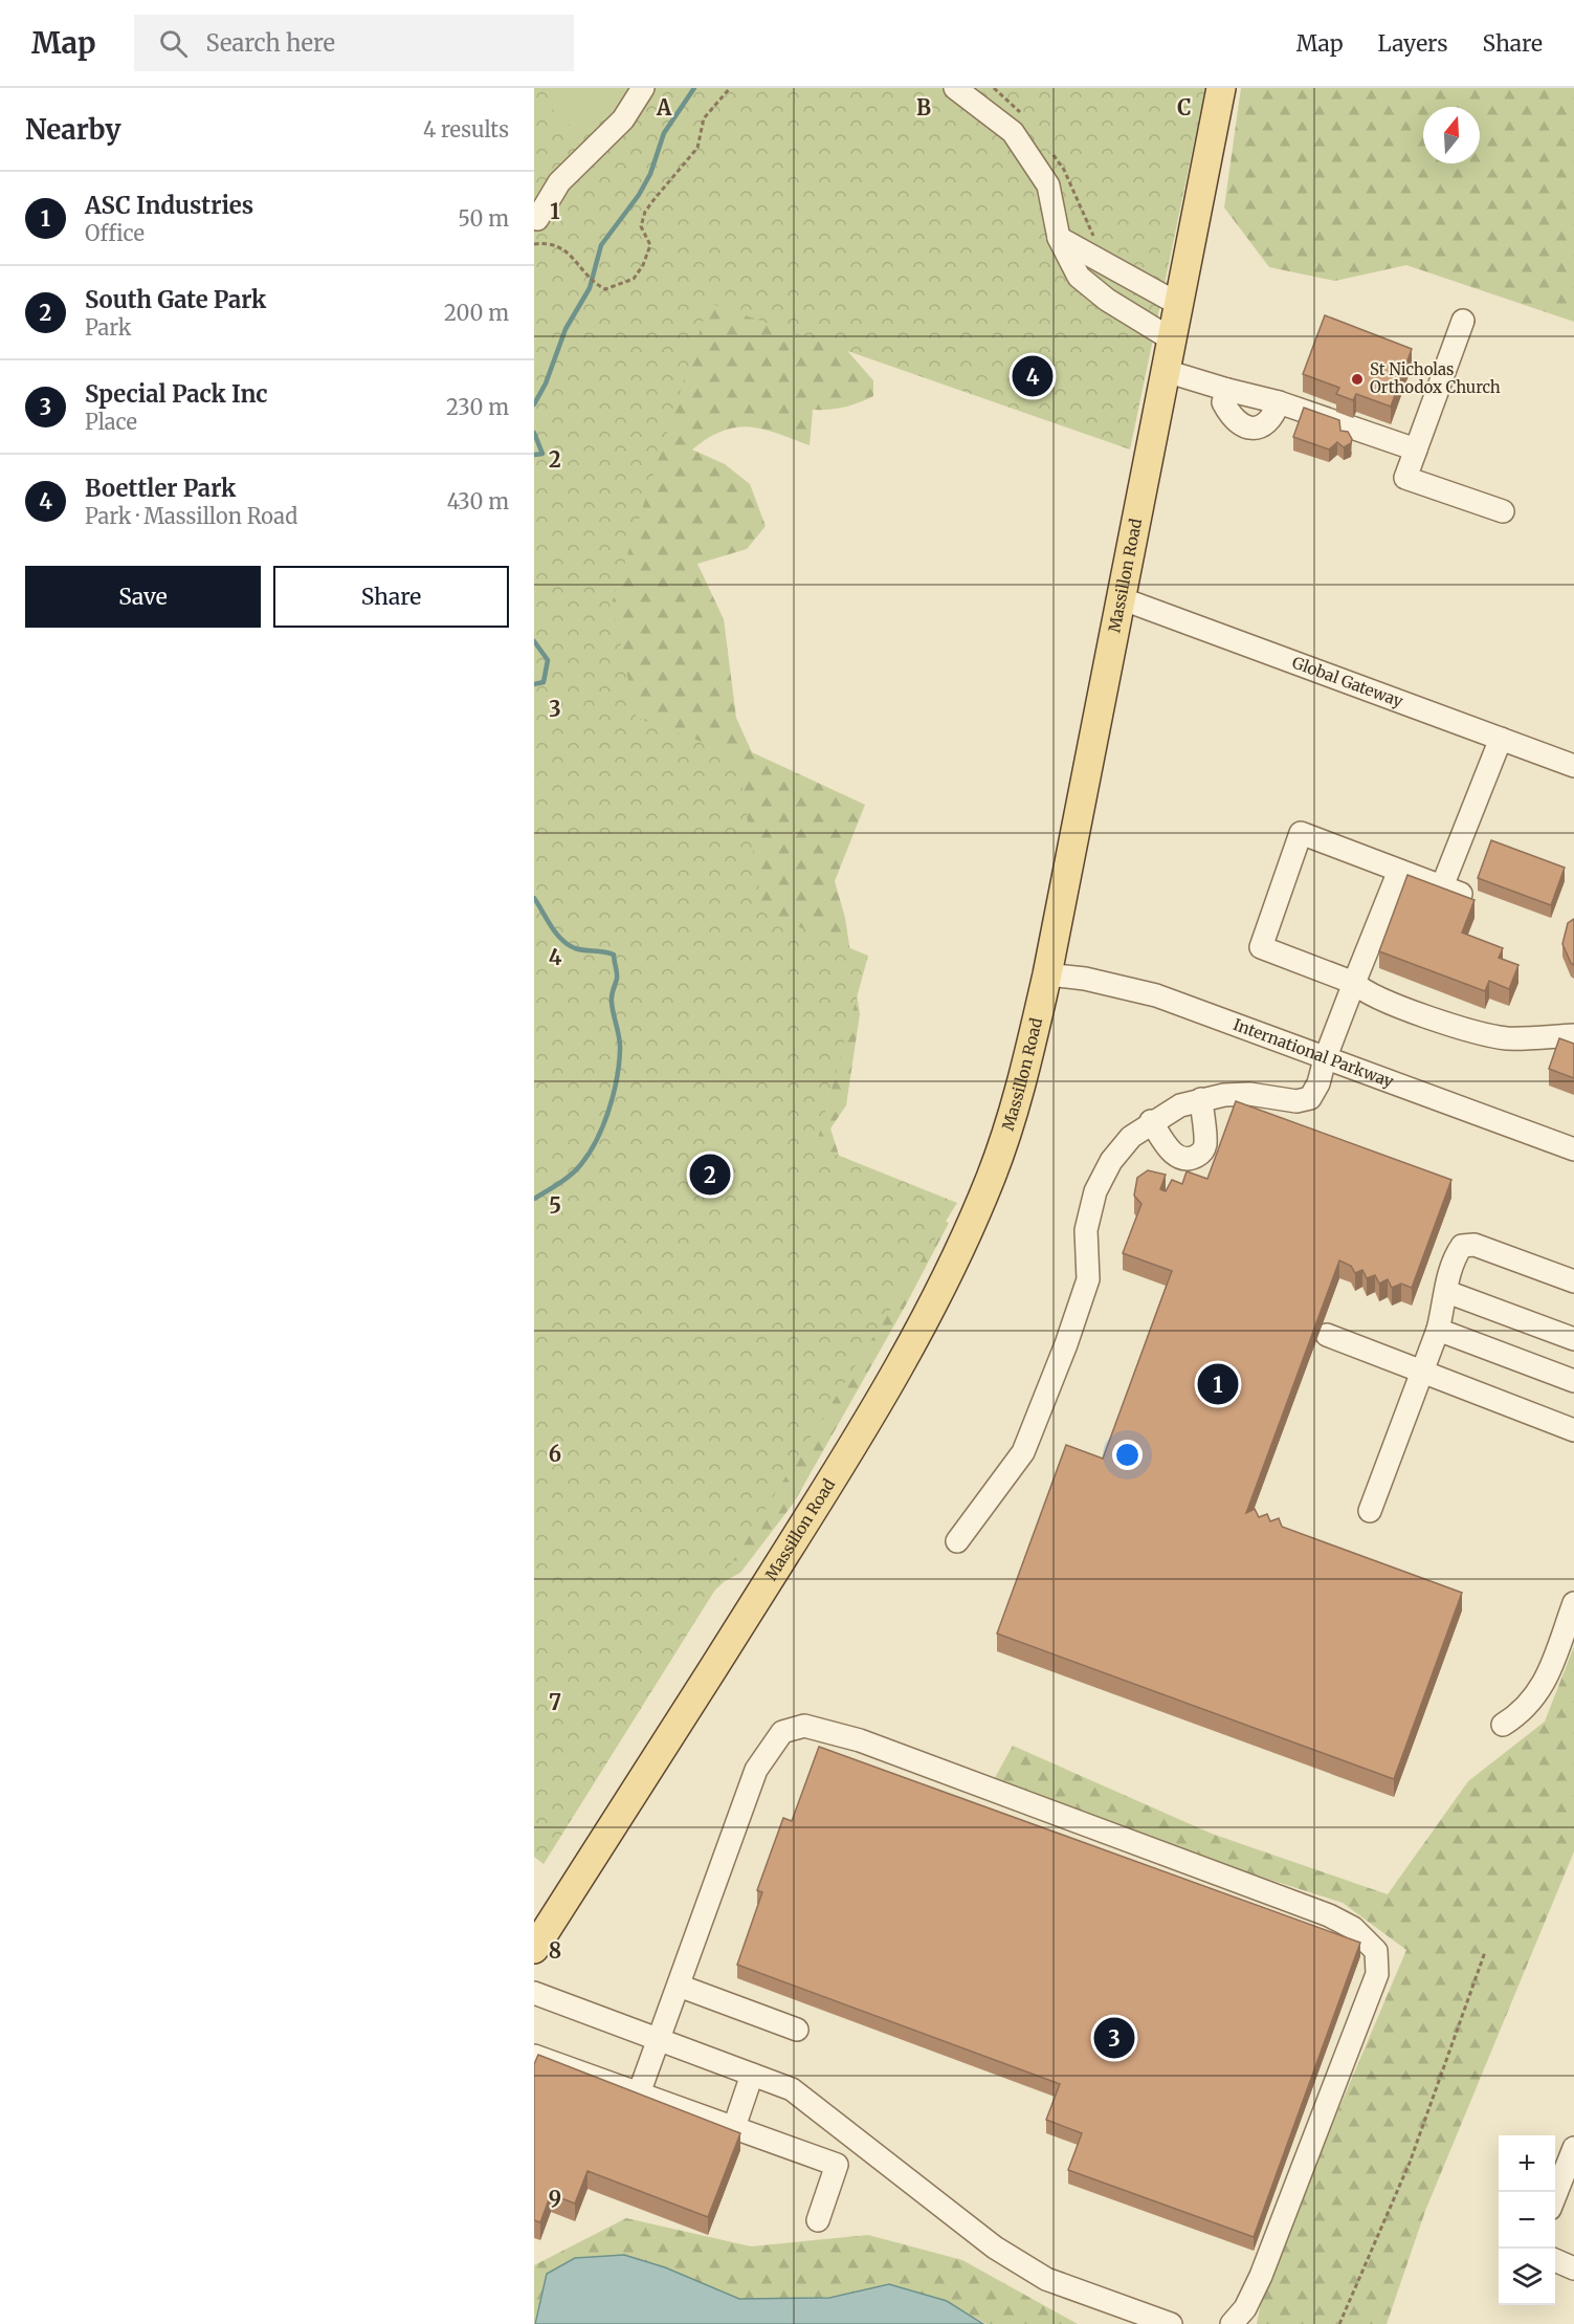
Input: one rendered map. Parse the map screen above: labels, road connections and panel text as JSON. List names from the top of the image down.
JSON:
{
  "streets": {
    "main road": ["Massillon Road"],
    "street": ["Global Gateway", "International Parkway"]
  },
  "crossings": [
    ["Massillon Road", "Global Gateway"],
    ["Massillon Road", "International Parkway"]
  ],
  "places": ["St Nicholas Orthodox Church"],
  "north": "top",
  "page": {
    "header": "Map",
    "search": "Search here",
    "nav": ["Map", "Layers", "Share"],
    "heading": ["Nearby", "4 results"],
    "list": [
      {
        "mark": "1",
        "name": "ASC Industries",
        "note": "Office",
        "value": "50 m"
      },
      {
        "mark": "2",
        "name": "South Gate Park",
        "note": "Park",
        "value": "200 m"
      },
      {
        "mark": "3",
        "name": "Special Pack Inc",
        "note": "Place",
        "value": "230 m"
      },
      {
        "mark": "4",
        "name": "Boettler Park",
        "note": "Park · Massillon Road",
        "value": "430 m"
      }
    ],
    "pins": [
      "4",
      "2",
      "1",
      "3"
    ],
    "buttons": ["Save", "Share"],
    "map_buttons": ["+", "−"]
  },
  "grid": {
    "columns": ["A", "B", "C"],
    "rows": [
      "1",
      "2",
      "3",
      "4",
      "5",
      "6",
      "7",
      "8",
      "9"
    ]
  }
}
